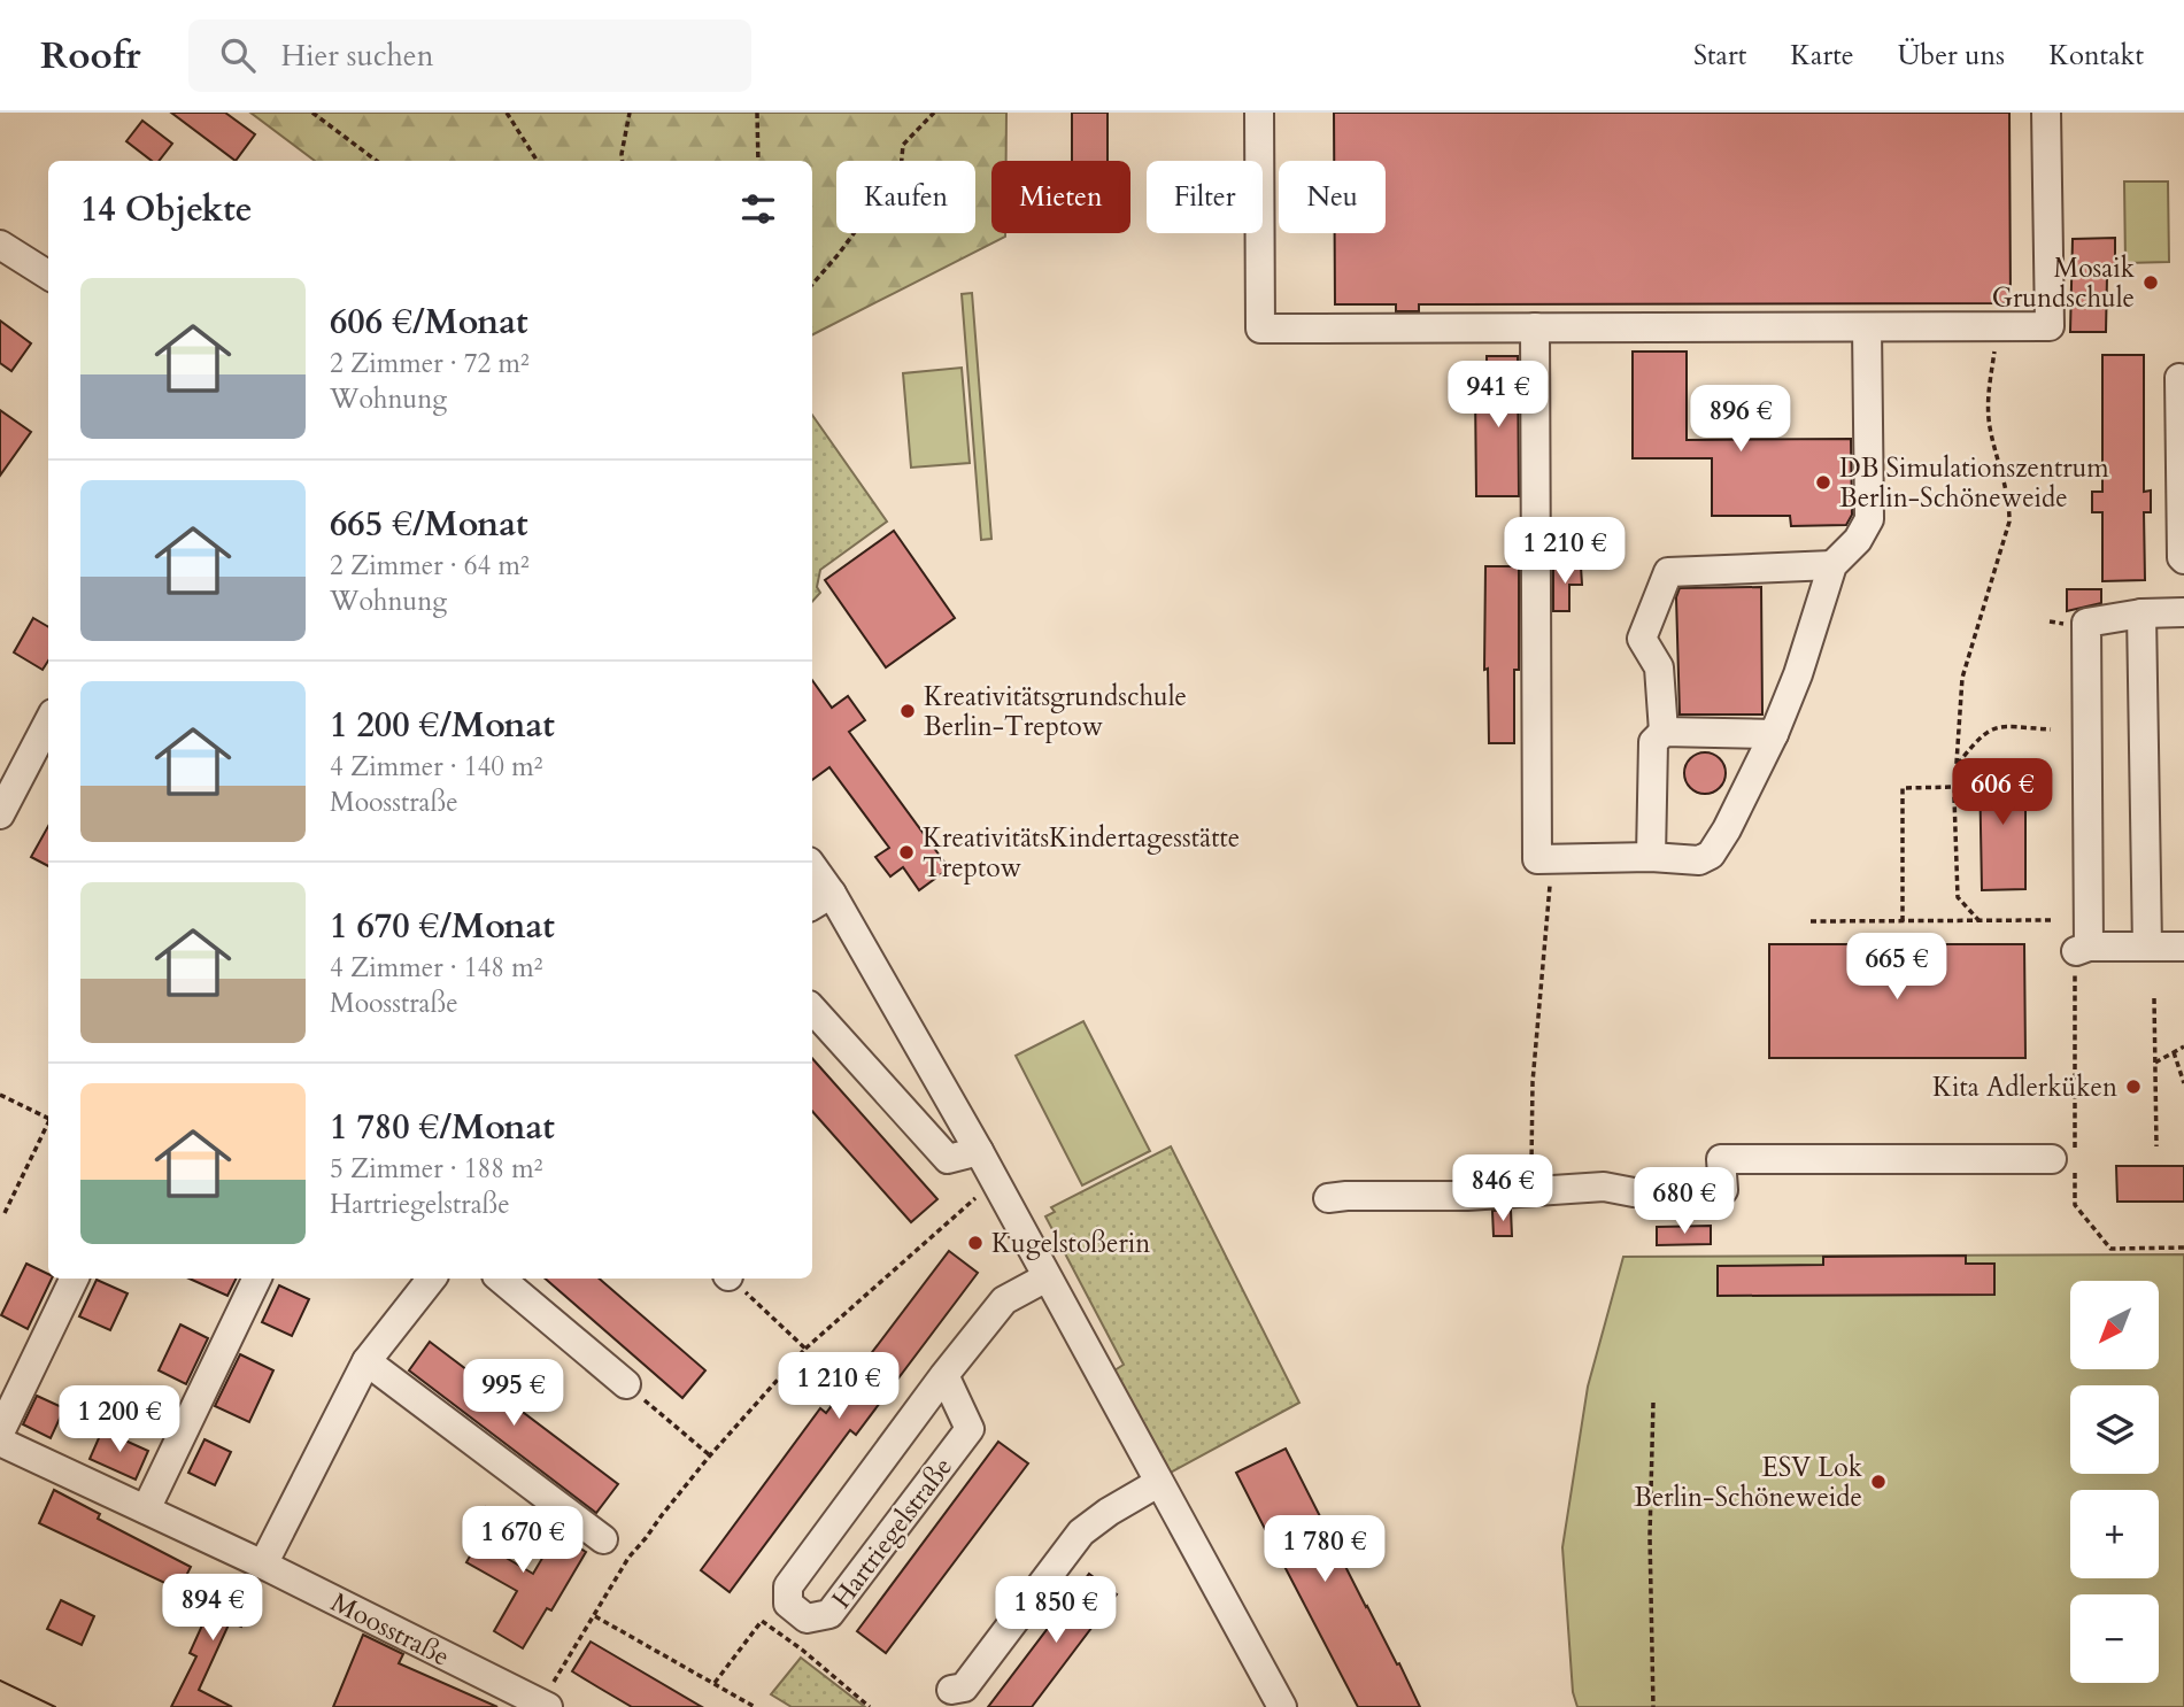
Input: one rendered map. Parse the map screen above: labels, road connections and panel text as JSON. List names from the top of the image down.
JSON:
{
  "streets": {
    "street": ["Hartriegelstraße", "Moosstraße"]
  },
  "places": [
    "Mosaik Grundschule",
    "DB Simulationszentrum Berlin-Schöneweide",
    "Kreativitätsgrundschule Berlin-Treptow",
    "KreativitätsKindertagesstätte Treptow",
    "Kita Adlerküken",
    "Kugelstoßerin",
    "ESV Lok Berlin-Schöneweide"
  ],
  "north": "bottom left",
  "page": {
    "header": "Roofr",
    "search": "Hier suchen",
    "nav": [
      "Start",
      "Karte",
      "Über uns",
      "Kontakt"
    ],
    "chip": [
      "Kaufen",
      "Mieten",
      "Filter",
      "Neu"
    ],
    "heading": "14 Objekte",
    "list": [
      {
        "name": "606 €/Monat",
        "note": "2 Zimmer · 72 m² · Wohnung"
      },
      {
        "name": "665 €/Monat",
        "note": "2 Zimmer · 64 m² · Wohnung"
      },
      {
        "name": "1 200 €/Monat",
        "note": "4 Zimmer · 140 m² · Moosstraße"
      },
      {
        "name": "1 670 €/Monat",
        "note": "4 Zimmer · 148 m² · Moosstraße"
      },
      {
        "name": "1 780 €/Monat",
        "note": "5 Zimmer · 188 m² · Hartriegelstraße"
      }
    ],
    "price": [
      "941 €",
      "896 €",
      "1 210 €",
      "606 €",
      "665 €",
      "846 €",
      "680 €",
      "1 210 €",
      "995 €",
      "1 200 €",
      "1 670 €",
      "1 780 €",
      "894 €",
      "1 850 €"
    ],
    "map_buttons": ["+", "−"]
  }
}
